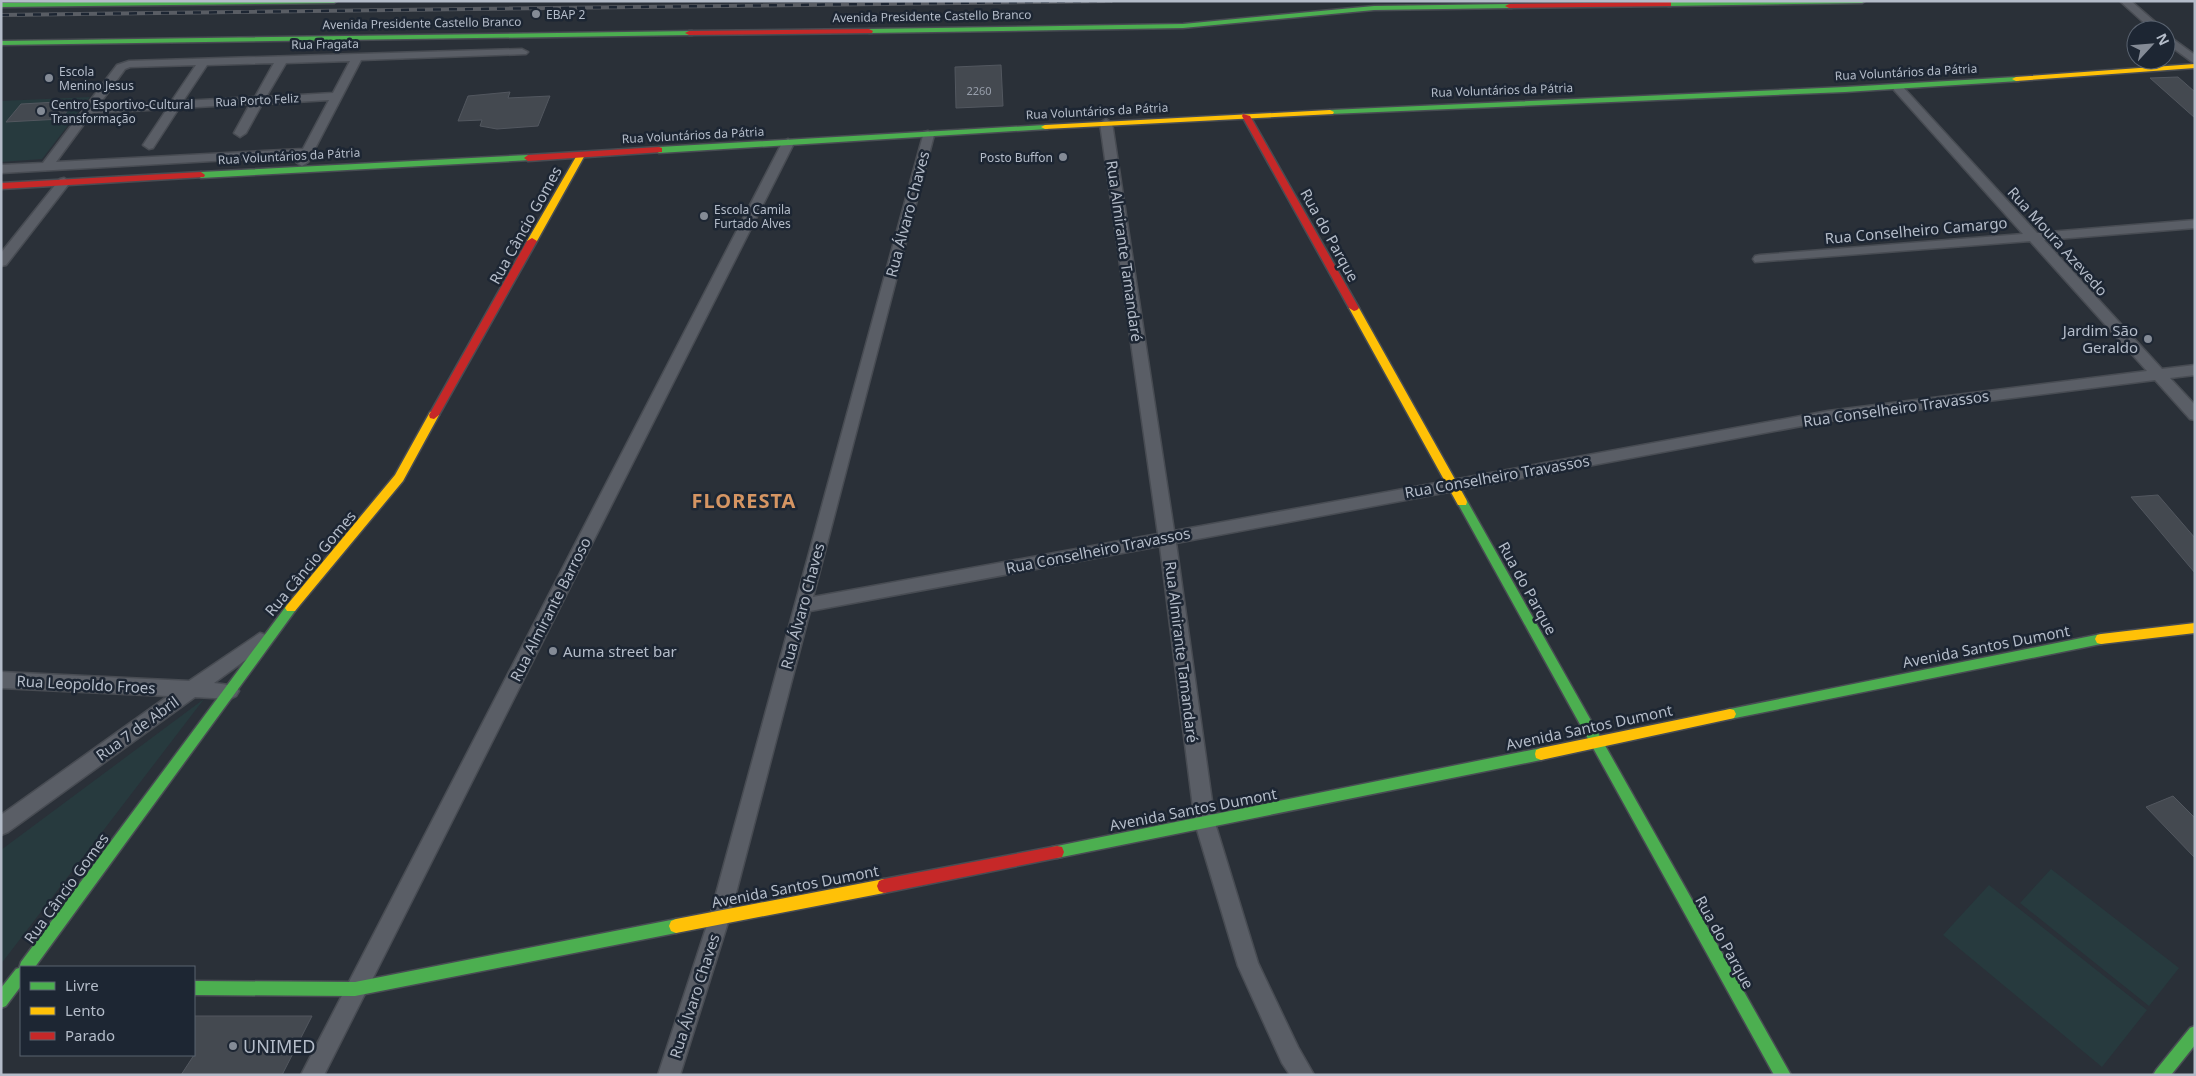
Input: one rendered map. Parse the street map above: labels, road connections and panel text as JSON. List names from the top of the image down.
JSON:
{
  "streets": {
    "main road": [
      "Avenida Presidente Castello Branco",
      "Rua Voluntários da Pátria",
      "Rua Câncio Gomes",
      "Rua do Parque",
      "Avenida Santos Dumont"
    ],
    "street": [
      "Rua Fragata",
      "Rua Porto Feliz",
      "Rua Álvaro Chaves",
      "Rua Conselheiro Camargo",
      "Rua Moura Azevedo",
      "Rua Almirante Tamandaré",
      "Rua Conselheiro Travassos",
      "Rua Almirante Barroso",
      "Rua Leopoldo Froes",
      "Rua 7 de Abril"
    ]
  },
  "crossings": [
    ["Rua Fragata", "Rua Porto Feliz"],
    ["Rua Voluntários da Pátria", "Rua Álvaro Chaves"],
    ["Rua Voluntários da Pátria", "Rua Câncio Gomes"],
    ["Rua Voluntários da Pátria", "Rua do Parque"],
    ["Rua Voluntários da Pátria", "Rua Moura Azevedo"],
    ["Rua Voluntários da Pátria", "Rua Almirante Tamandaré"],
    ["Rua Voluntários da Pátria", "Rua Almirante Barroso"],
    ["Rua Álvaro Chaves", "Rua Conselheiro Travassos"],
    ["Rua Álvaro Chaves", "Avenida Santos Dumont"],
    ["Rua Câncio Gomes", "Rua Leopoldo Froes"],
    ["Rua Câncio Gomes", "Rua 7 de Abril"],
    ["Rua Conselheiro Camargo", "Rua Moura Azevedo"],
    ["Rua do Parque", "Rua Conselheiro Travassos"],
    ["Rua do Parque", "Avenida Santos Dumont"],
    ["Rua Moura Azevedo", "Rua Conselheiro Travassos"],
    ["Rua Almirante Tamandaré", "Rua Conselheiro Travassos"],
    ["Rua Almirante Tamandaré", "Avenida Santos Dumont"],
    ["Rua Almirante Barroso", "Avenida Santos Dumont"],
    ["Rua Leopoldo Froes", "Rua 7 de Abril"]
  ],
  "districts": ["FLORESTA"],
  "places": [
    "EBAP 2",
    "Escola Menino Jesus",
    "Centro Esportivo-Cultural Transformação",
    "Posto Buffon",
    "Escola Camila Furtado Alves",
    "Jardim São Geraldo",
    "Auma street bar",
    "UNIMED"
  ],
  "house_numbers": ["2260"],
  "legend": ["Livre", "Lento", "Parado"],
  "north": "top right"
}
